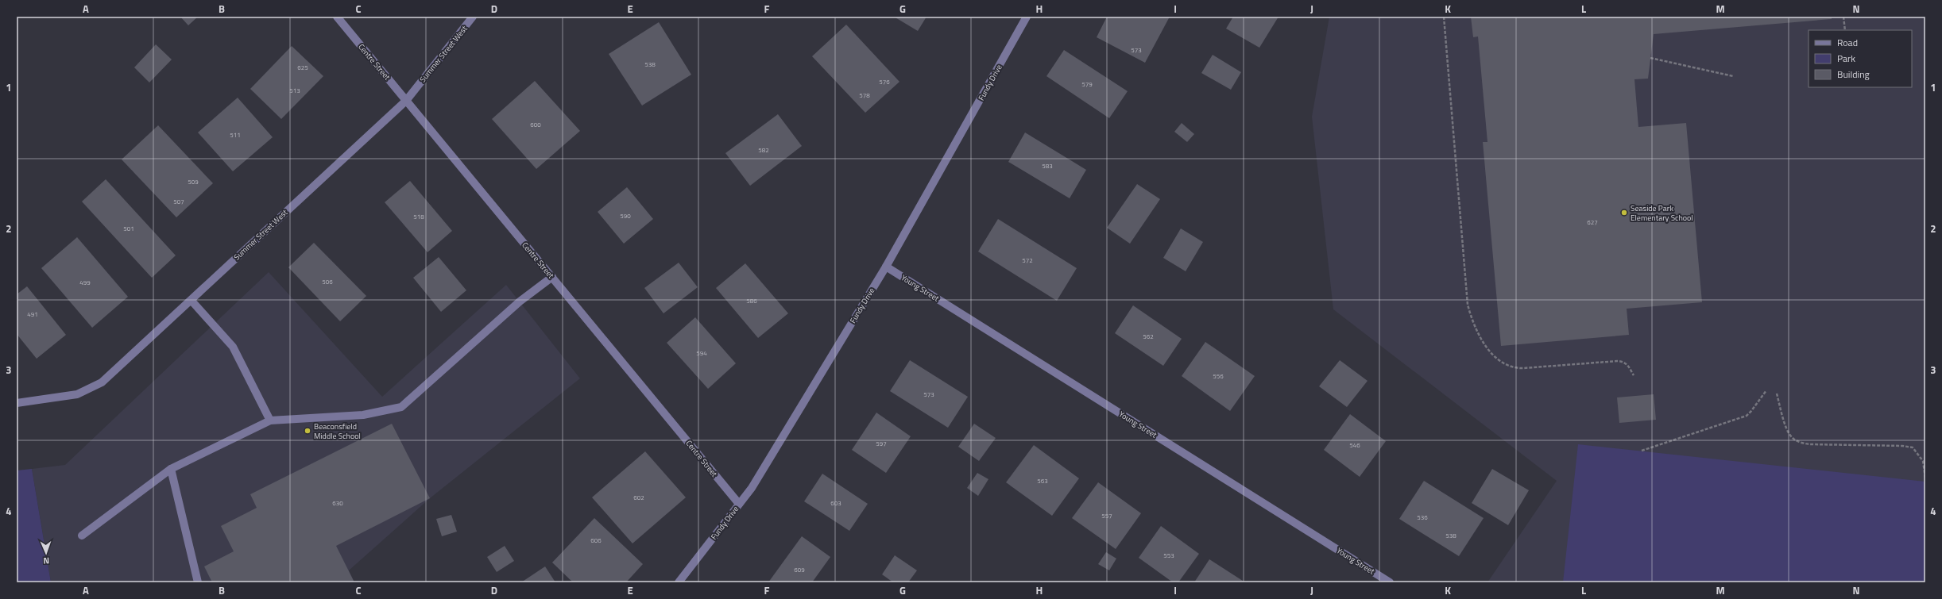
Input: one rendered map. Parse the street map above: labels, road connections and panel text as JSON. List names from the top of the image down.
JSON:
{
  "streets": {
    "street": [
      "Summer Street West",
      "Centre Street",
      "Fundy Drive",
      "Young Street"
    ]
  },
  "crossings": [
    ["Summer Street West", "Centre Street"],
    ["Centre Street", "Fundy Drive"],
    ["Fundy Drive", "Young Street"]
  ],
  "places": ["Seaside Park Elementary School", "Beaconsfield Middle School"],
  "house_numbers": [
    "573",
    "538",
    "625",
    "576",
    "579",
    "513",
    "578",
    "600",
    "511",
    "582",
    "583",
    "509",
    "507",
    "590",
    "518",
    "627",
    "501",
    "572",
    "506",
    "499",
    "586",
    "491",
    "562",
    "594",
    "556",
    "573",
    "597",
    "546",
    "563",
    "602",
    "630",
    "603",
    "557",
    "536",
    "538",
    "606",
    "553",
    "609"
  ],
  "legend": ["Road", "Park", "Building"],
  "north": "bottom",
  "grid": {
    "columns": [
      "A",
      "B",
      "C",
      "D",
      "E",
      "F",
      "G",
      "H",
      "I",
      "J",
      "K",
      "L",
      "M",
      "N"
    ],
    "rows": [
      "1",
      "2",
      "3",
      "4"
    ]
  }
}
